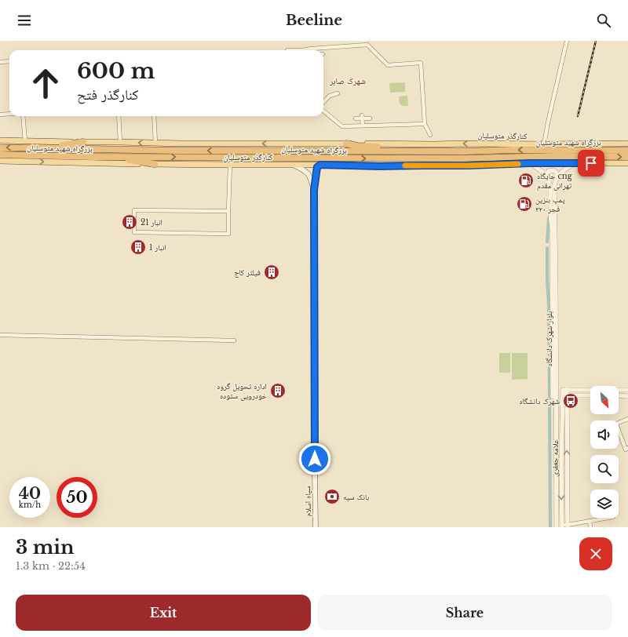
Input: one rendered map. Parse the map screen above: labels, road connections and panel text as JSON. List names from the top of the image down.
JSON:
{
  "streets": {
    "highway": ["بزرگراه شهید متوسلیان"],
    "main road": ["کنارگذر متوسلیان", "سپاه اسلام"],
    "street": ["بلوار شهرک دانشگاه", "علامه جعفری"]
  },
  "crossings": [
    ["کنارگذر متوسلیان", "سپاه اسلام"]
  ],
  "districts": ["شهرک صابر"],
  "places": {
    "fuel station": ["جایگاه cng تهرانی مقدم", "پمپ بنزین ۲۲۰ فجر"],
    "building": [
      "انبار 21",
      "انبار 1",
      "فیلتر کاج",
      "اداره تحویل گروه خودرویی ستوده"
    ],
    "bus stop": ["شهرک دانشگاه"],
    "bank": ["بانک سپه"]
  },
  "north": "bottom right",
  "page": {
    "header": "Beeline",
    "turn": ["600 m", "کنارگذر فتح"],
    "speed": "40 km/h",
    "limit": "50",
    "heading": ["3 min", "1.3 km · 22:54"],
    "buttons": ["Exit", "Share"]
  }
}
